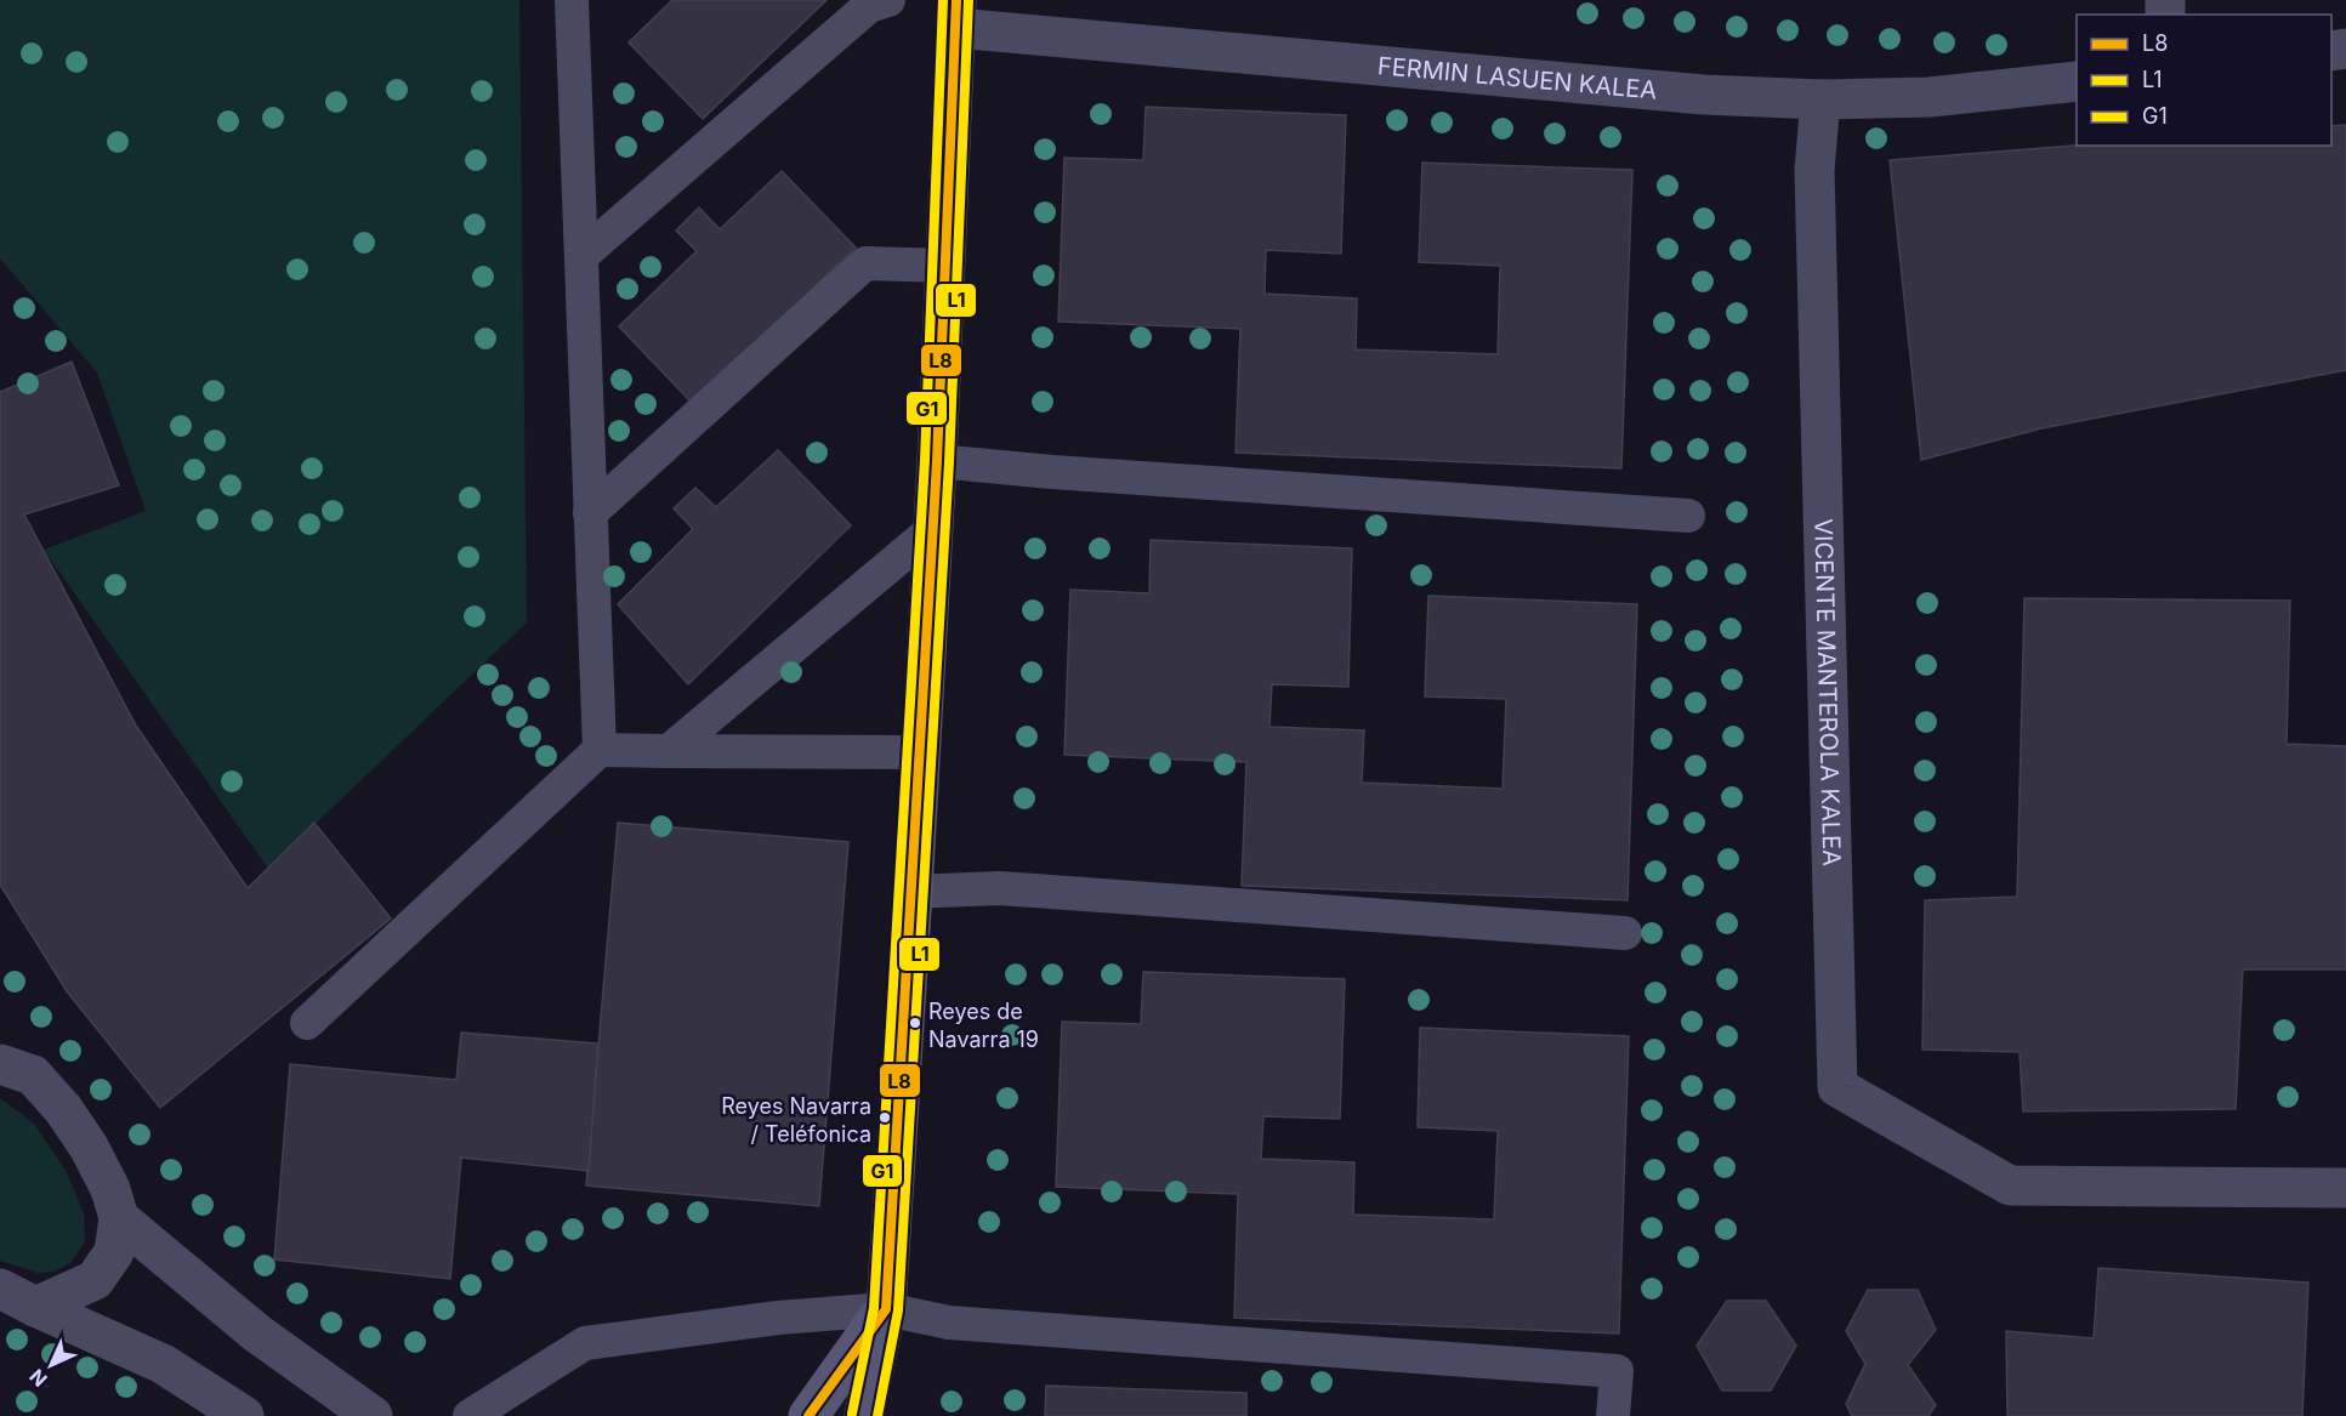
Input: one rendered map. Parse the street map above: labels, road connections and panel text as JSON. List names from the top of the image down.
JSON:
{
  "streets": {
    "street": ["FERMIN LASUEN KALEA", "VICENTE MANTEROLA KALEA"]
  },
  "crossings": [
    ["FERMIN LASUEN KALEA", "VICENTE MANTEROLA KALEA"]
  ],
  "places": ["Reyes de Navarra 19", "Reyes Navarra / Teléfonica"],
  "lines": ["transit line L8", "transit line L1", "transit line G1"],
  "legend": ["L8", "L1", "G1"],
  "north": "bottom left"
}
